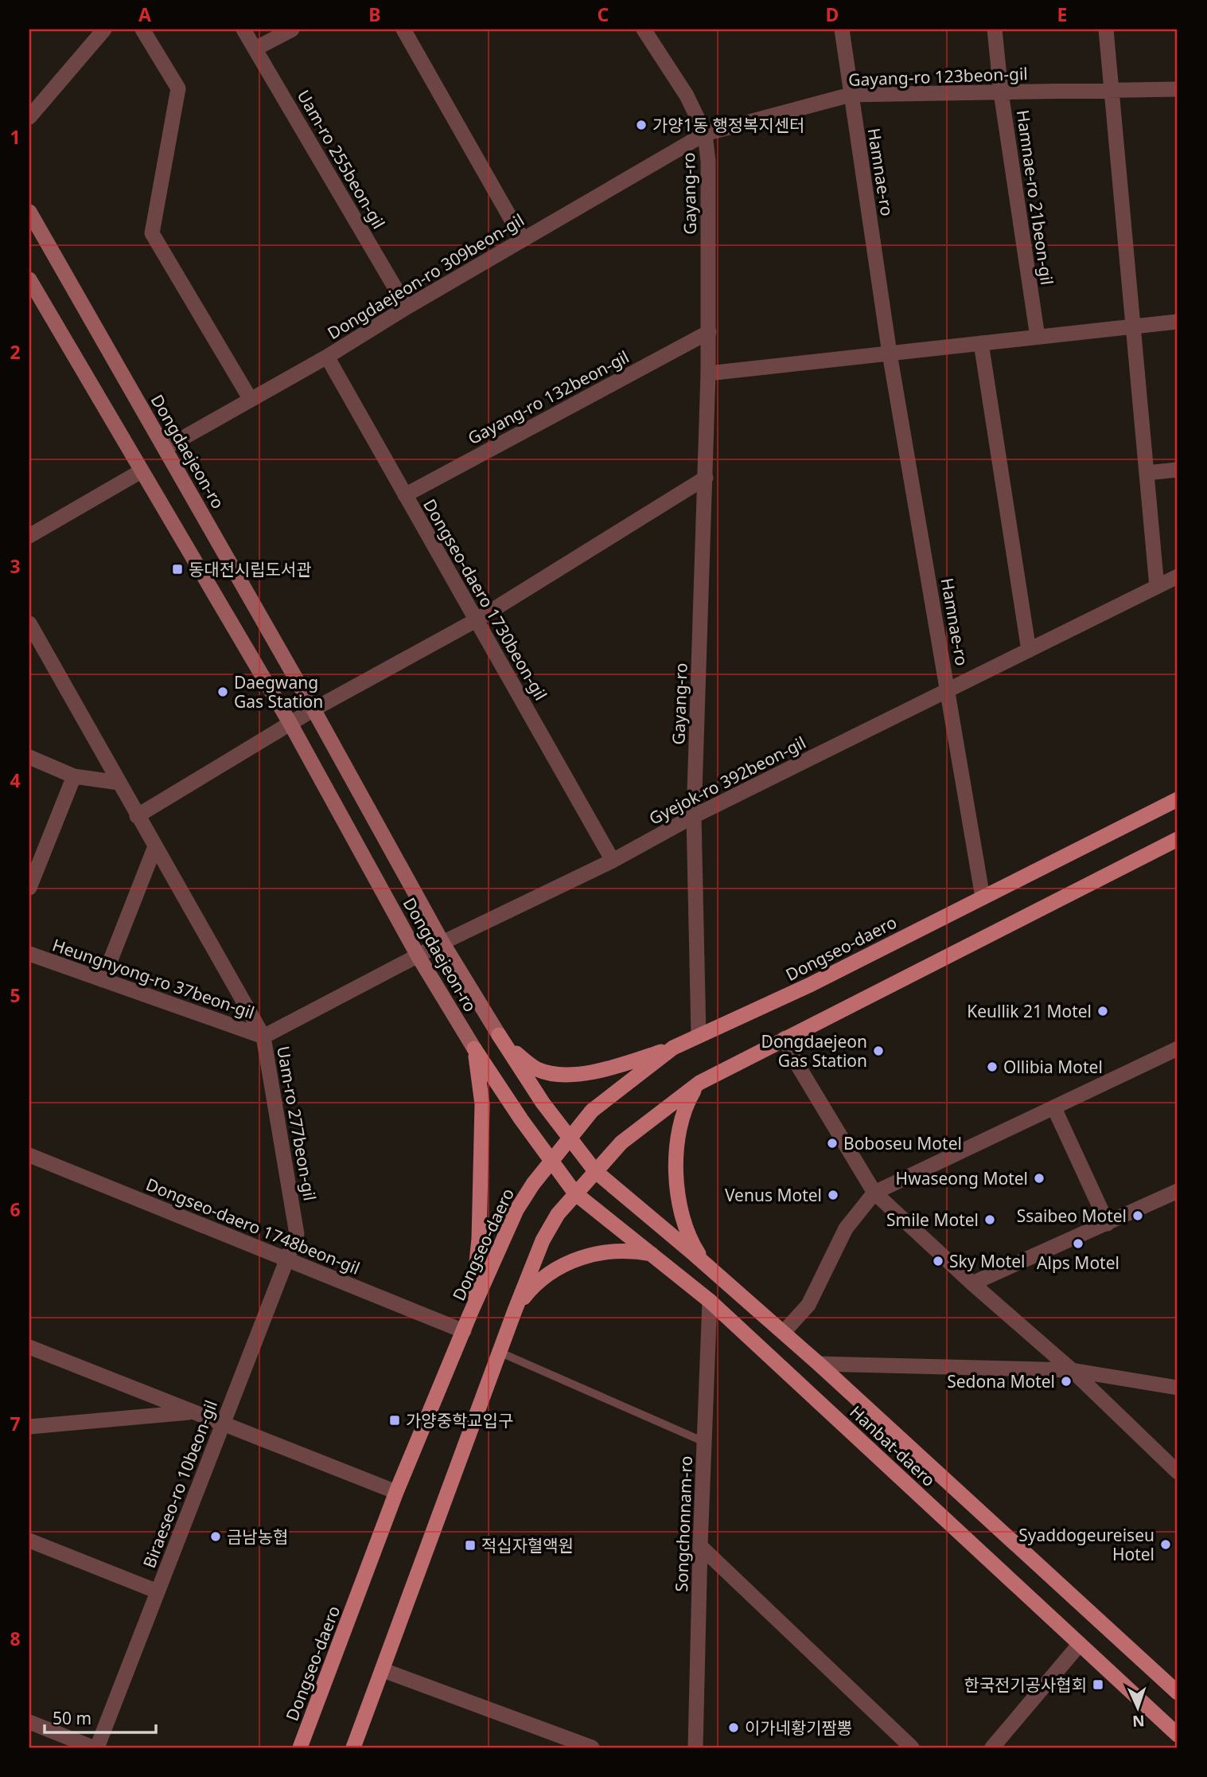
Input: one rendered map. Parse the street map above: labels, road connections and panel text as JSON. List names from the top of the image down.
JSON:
{
  "streets": {
    "main road": ["Dongdaejeon-ro", "Dongseo-daero", "Hanbat-daero"],
    "street": [
      "Gayang-ro 123beon-gil",
      "Uam-ro 255beon-gil",
      "Hamnae-ro",
      "Gayang-ro",
      "Hamnae-ro 21beon-gil",
      "Dongdaejeon-ro 309beon-gil",
      "Gayang-ro 132beon-gil",
      "Dongseo-daero 1730beon-gil",
      "Gyejok-ro 392beon-gil",
      "Heungnyong-ro 37beon-gil",
      "Uam-ro 277beon-gil",
      "Dongseo-daero 1748beon-gil",
      "Biraeseo-ro 10beon-gil",
      "Songchonnam-ro"
    ]
  },
  "crossings": [
    ["Gayang-ro 123beon-gil", "Hamnae-ro"],
    ["Gayang-ro 123beon-gil", "Gayang-ro"],
    ["Gayang-ro 123beon-gil", "Hamnae-ro 21beon-gil"],
    ["Gayang-ro 123beon-gil", "Dongdaejeon-ro 309beon-gil"],
    ["Uam-ro 255beon-gil", "Dongdaejeon-ro 309beon-gil"],
    ["Hamnae-ro", "Gyejok-ro 392beon-gil"],
    ["Hamnae-ro", "Dongseo-daero"],
    ["Gayang-ro", "Dongdaejeon-ro 309beon-gil"],
    ["Gayang-ro", "Gayang-ro 132beon-gil"],
    ["Gayang-ro", "Gyejok-ro 392beon-gil"],
    ["Gayang-ro", "Dongseo-daero"],
    ["Dongdaejeon-ro 309beon-gil", "Dongdaejeon-ro"],
    ["Dongdaejeon-ro 309beon-gil", "Dongseo-daero 1730beon-gil"],
    ["Gayang-ro 132beon-gil", "Dongseo-daero 1730beon-gil"],
    ["Dongdaejeon-ro", "Gyejok-ro 392beon-gil"],
    ["Dongdaejeon-ro", "Dongseo-daero"],
    ["Dongdaejeon-ro", "Heungnyong-ro 37beon-gil"],
    ["Dongdaejeon-ro", "Hanbat-daero"],
    ["Dongseo-daero 1730beon-gil", "Gyejok-ro 392beon-gil"],
    ["Gyejok-ro 392beon-gil", "Heungnyong-ro 37beon-gil"],
    ["Dongseo-daero", "Dongseo-daero 1748beon-gil"],
    ["Heungnyong-ro 37beon-gil", "Uam-ro 277beon-gil"],
    ["Uam-ro 277beon-gil", "Biraeseo-ro 10beon-gil"],
    ["Dongseo-daero 1748beon-gil", "Biraeseo-ro 10beon-gil"],
    ["Hanbat-daero", "Songchonnam-ro"]
  ],
  "places": {
    "other": [
      "가양1동 행정복지센터",
      "Daegwang Gas Station",
      "Keullik 21 Motel",
      "Dongdaejeon Gas Station",
      "Ollibia Motel",
      "Boboseu Motel",
      "Hwaseong Motel",
      "Venus Motel",
      "Ssaibeo Motel",
      "Smile Motel",
      "Alps Motel",
      "Sky Motel",
      "Sedona Motel",
      "금남농협",
      "Syaddogeureiseu Hotel",
      "이가네황기짬뽕"
    ],
    "transit": [
      "동대전시립도서관",
      "가양중학교입구",
      "적십자혈액원",
      "한국전기공사협회"
    ]
  },
  "scale_bar": "50 m",
  "north": "bottom",
  "grid": {
    "columns": [
      "A",
      "B",
      "C",
      "D",
      "E"
    ],
    "rows": [
      "1",
      "2",
      "3",
      "4",
      "5",
      "6",
      "7",
      "8"
    ]
  }
}
